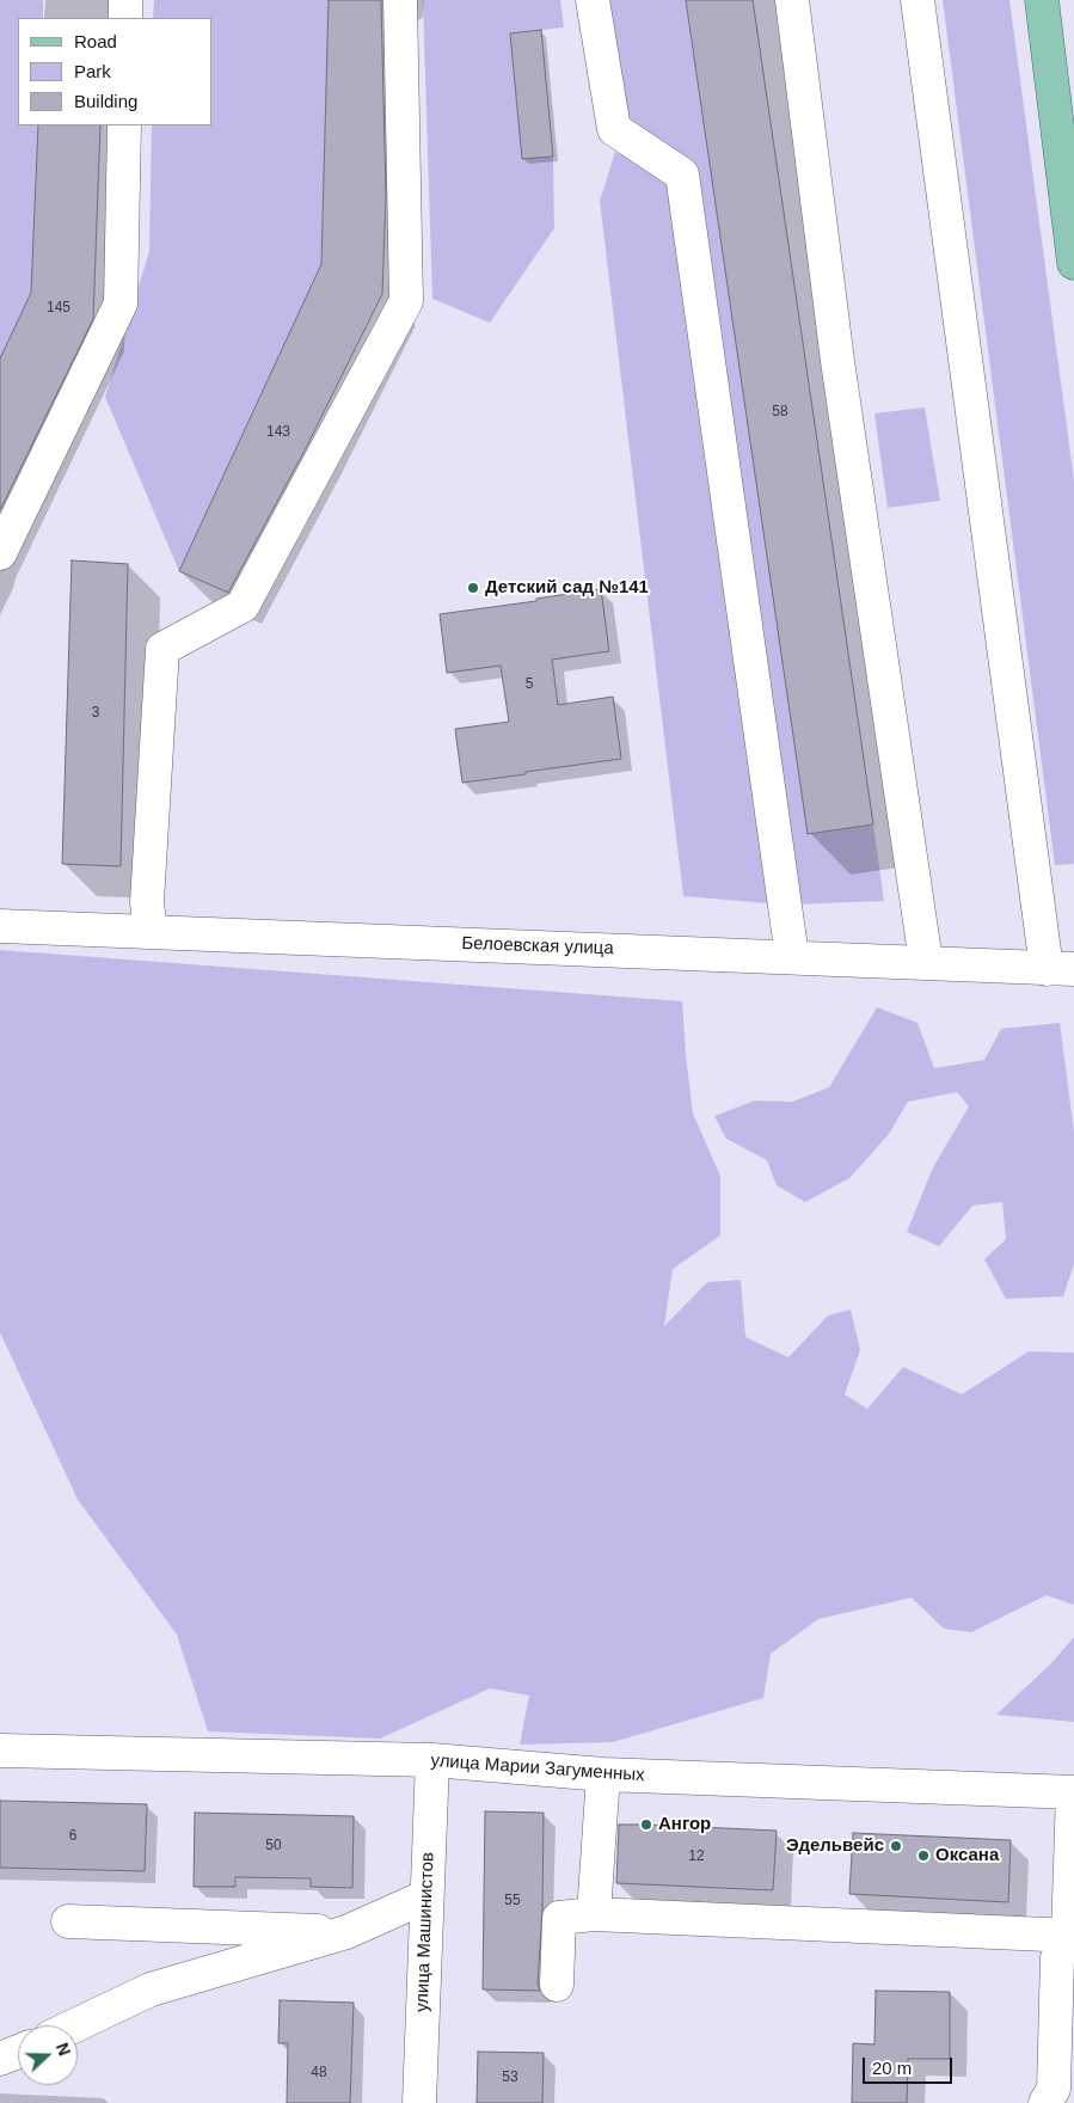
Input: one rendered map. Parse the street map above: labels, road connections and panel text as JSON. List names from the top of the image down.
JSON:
{
  "streets": {
    "street": ["Белоевская улица", "улица Марии Загуменных", "улица Машинистов"]
  },
  "crossings": [
    ["улица Марии Загуменных", "улица Машинистов"]
  ],
  "places": [
    "Детский сад №141",
    "Ангор",
    "Эдельвейс",
    "Оксана"
  ],
  "house_numbers": [
    "145",
    "58",
    "143",
    "5",
    "3",
    "6",
    "50",
    "12",
    "55",
    "48",
    "53"
  ],
  "legend": ["Road", "Park", "Building"],
  "scale_bar": "20 m",
  "north": "right"
}
